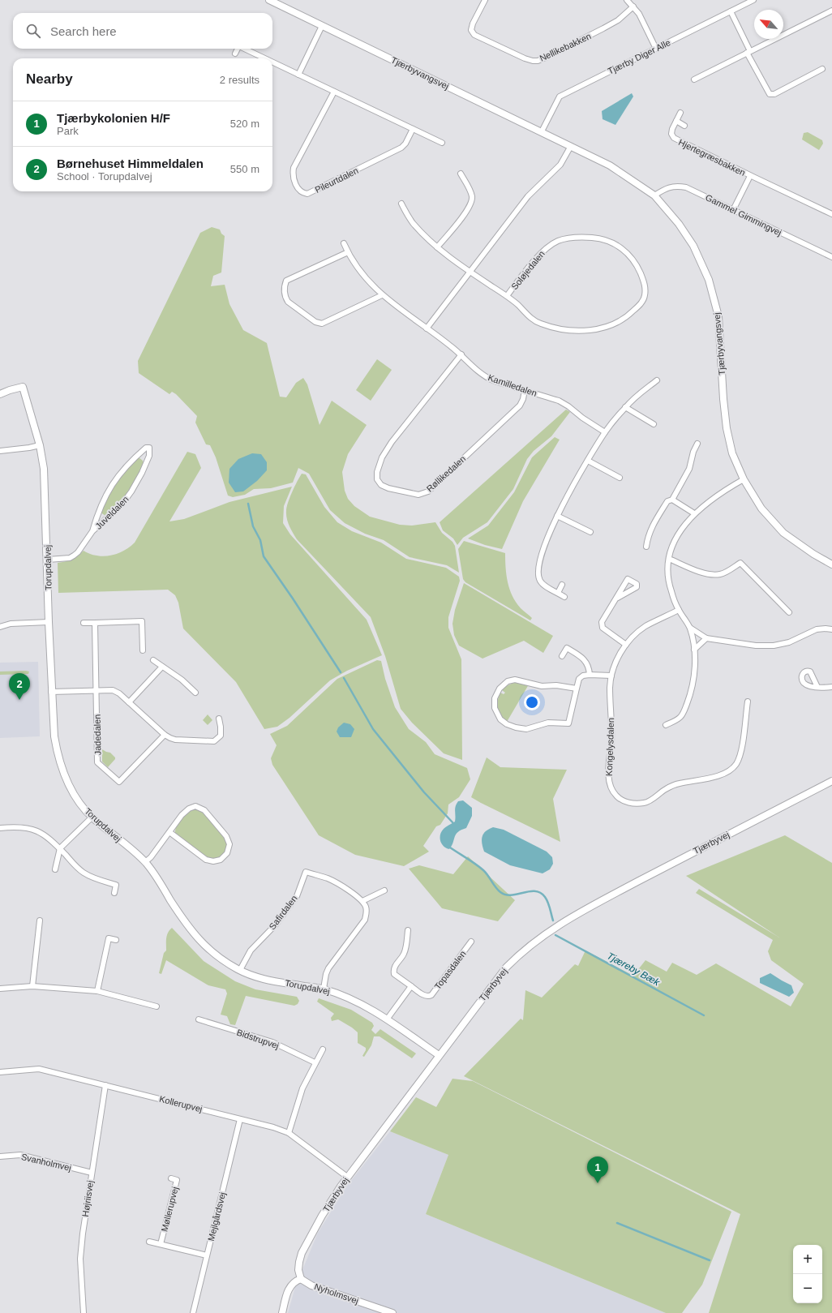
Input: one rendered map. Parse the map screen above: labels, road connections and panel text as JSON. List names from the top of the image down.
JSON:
{
  "streets": {
    "street": [
      "Nellikebakken",
      "Tjærby Diger Alle",
      "Tjærbyvangsvej",
      "Hjertegræsbakken",
      "Pileurtdalen",
      "Gammel Gimmingvej",
      "Soløjedalen",
      "Kamilledalen",
      "Røllikedalen",
      "Juveldalen",
      "Torupdalvej",
      "Jadedalen",
      "Kongelysdalen",
      "Tjærbyvej",
      "Safirdalen",
      "Topasdalen",
      "Bidstrupvej",
      "Kollerupvej",
      "Svanholmvej",
      "Højriisvej",
      "Møllerupvej",
      "Mejlgårdsvej",
      "Nyholmsvej"
    ]
  },
  "crossings": [
    ["Tjærby Diger Alle", "Tjærbyvangsvej"],
    ["Tjærbyvangsvej", "Gammel Gimmingvej"],
    ["Hjertegræsbakken", "Gammel Gimmingvej"],
    ["Kamilledalen", "Røllikedalen"],
    ["Juveldalen", "Torupdalvej"],
    ["Torupdalvej", "Tjærbyvej"],
    ["Torupdalvej", "Safirdalen"],
    ["Tjærbyvej", "Kollerupvej"],
    ["Tjærbyvej", "Nyholmsvej"],
    ["Kollerupvej", "Højriisvej"],
    ["Kollerupvej", "Mejlgårdsvej"],
    ["Svanholmvej", "Højriisvej"],
    ["Møllerupvej", "Mejlgårdsvej"]
  ],
  "water": ["Tjæreby Bæk"],
  "north": "top left",
  "page": {
    "search": "Search here",
    "heading": ["Nearby", "2 results"],
    "list": [
      {
        "mark": "1",
        "name": "Tjærbykolonien H/F",
        "note": "Park",
        "value": "520 m"
      },
      {
        "mark": "2",
        "name": "Børnehuset Himmeldalen",
        "note": "School · Torupdalvej",
        "value": "550 m"
      }
    ],
    "pins": ["2", "1"],
    "map_buttons": ["+", "−"]
  }
}
